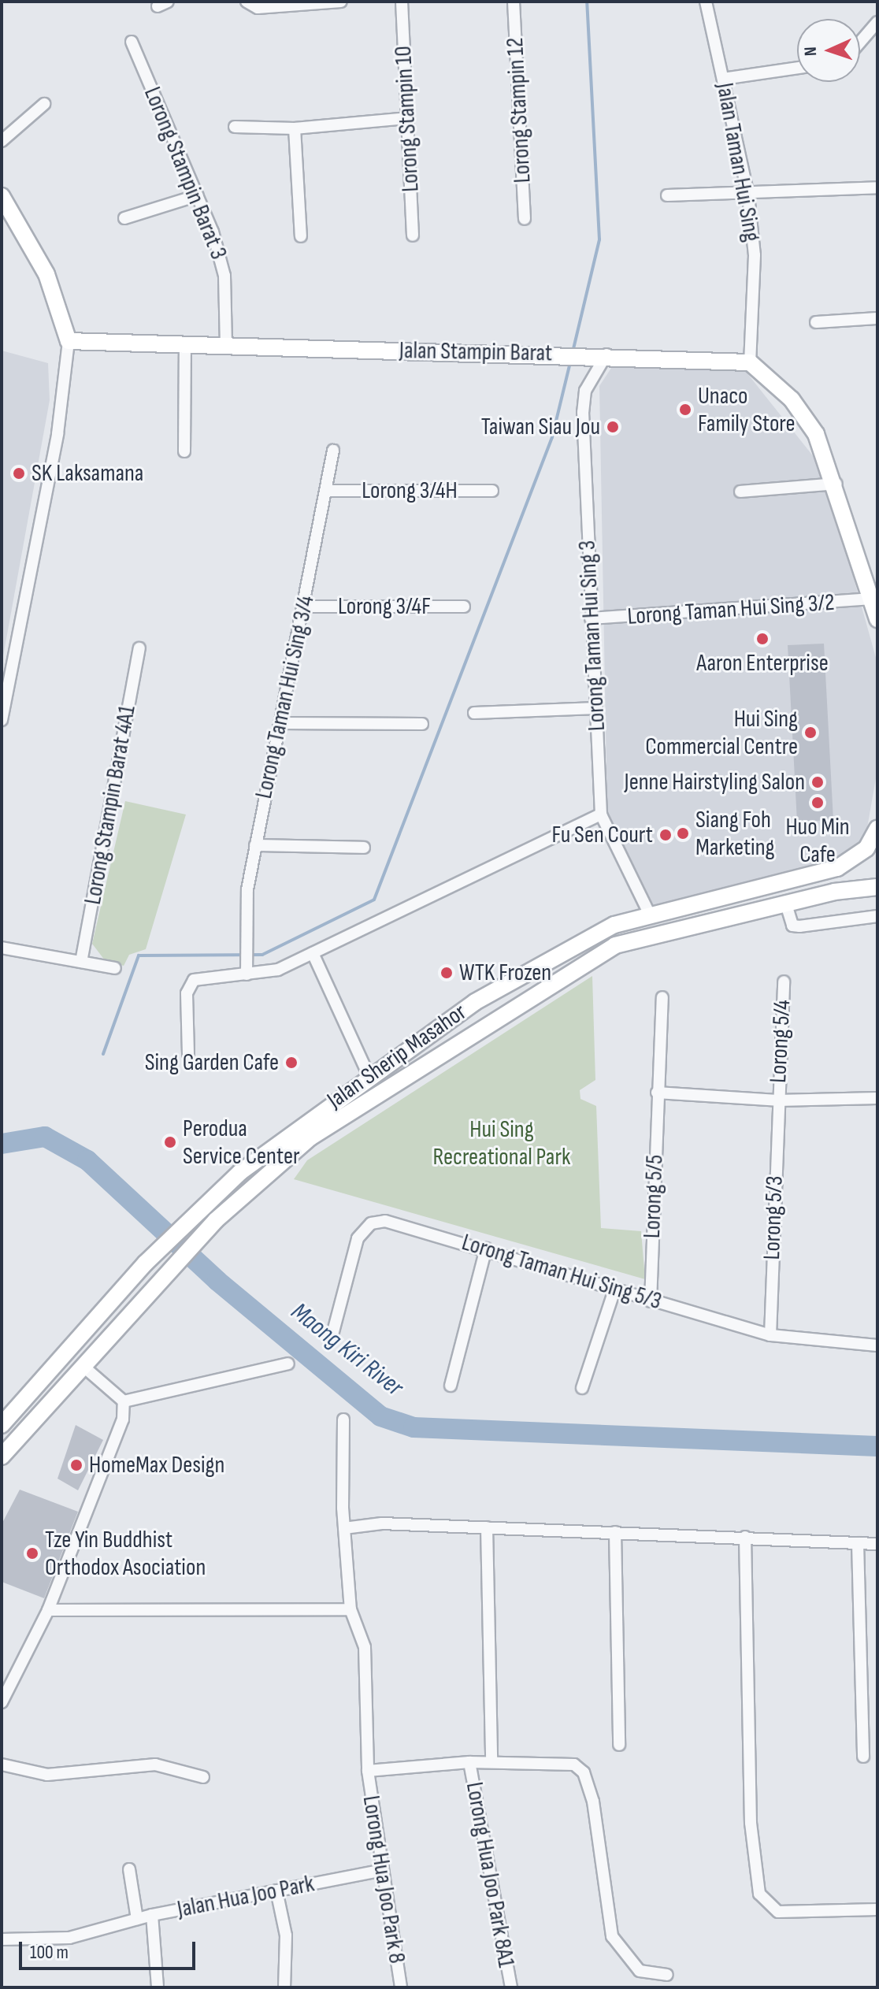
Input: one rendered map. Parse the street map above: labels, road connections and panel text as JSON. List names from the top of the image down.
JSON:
{
  "streets": {
    "main road": ["Jalan Stampin Barat", "Jalan Sherip Masahor"],
    "street": [
      "Lorong Stampin 12",
      "Lorong Stampin 10",
      "Jalan Taman Hui Sing",
      "Lorong Stampin Barat 3",
      "Lorong 3/4H",
      "Lorong 3/4F",
      "Lorong Taman Hui Sing 3/2",
      "Lorong Taman Hui Sing 3",
      "Lorong Taman Hui Sing 3/4",
      "Lorong Stampin Barat 4A1",
      "Lorong 5/4",
      "Lorong 5/5",
      "Lorong 5/3",
      "Lorong Taman Hui Sing 5/3",
      "Lorong Hua Joo Park 8A1",
      "Lorong Hua Joo Park 8",
      "Jalan Hua Joo Park"
    ]
  },
  "crossings": [
    ["Jalan Taman Hui Sing", "Jalan Stampin Barat"],
    ["Lorong Stampin Barat 3", "Jalan Stampin Barat"],
    ["Jalan Stampin Barat", "Lorong Taman Hui Sing 3"],
    ["Lorong 3/4H", "Lorong Taman Hui Sing 3/4"],
    ["Lorong 3/4F", "Lorong Taman Hui Sing 3/4"],
    ["Lorong Taman Hui Sing 3/2", "Lorong Taman Hui Sing 3"],
    ["Lorong Taman Hui Sing 3", "Jalan Sherip Masahor"],
    ["Lorong 5/4", "Lorong 5/3"],
    ["Lorong 5/5", "Lorong Taman Hui Sing 5/3"],
    ["Lorong 5/3", "Lorong Taman Hui Sing 5/3"],
    ["Lorong Hua Joo Park 8", "Jalan Hua Joo Park"]
  ],
  "water": ["Maong Kiri River"],
  "parks": ["Hui Sing Recreational Park"],
  "places": [
    "Unaco Family Store",
    "Taiwan Siau Jou",
    "SK Laksamana",
    "Aaron Enterprise",
    "Hui Sing Commercial Centre",
    "Jenne Hairstyling Salon",
    "Huo Min Cafe",
    "Siang Foh Marketing",
    "Fu Sen Court",
    "WTK Frozen",
    "Sing Garden Cafe",
    "Perodua Service Center",
    "HomeMax Design",
    "Tze Yin Buddhist Orthodox Asociation"
  ],
  "scale_bar": "100 m",
  "north": "left"
}
